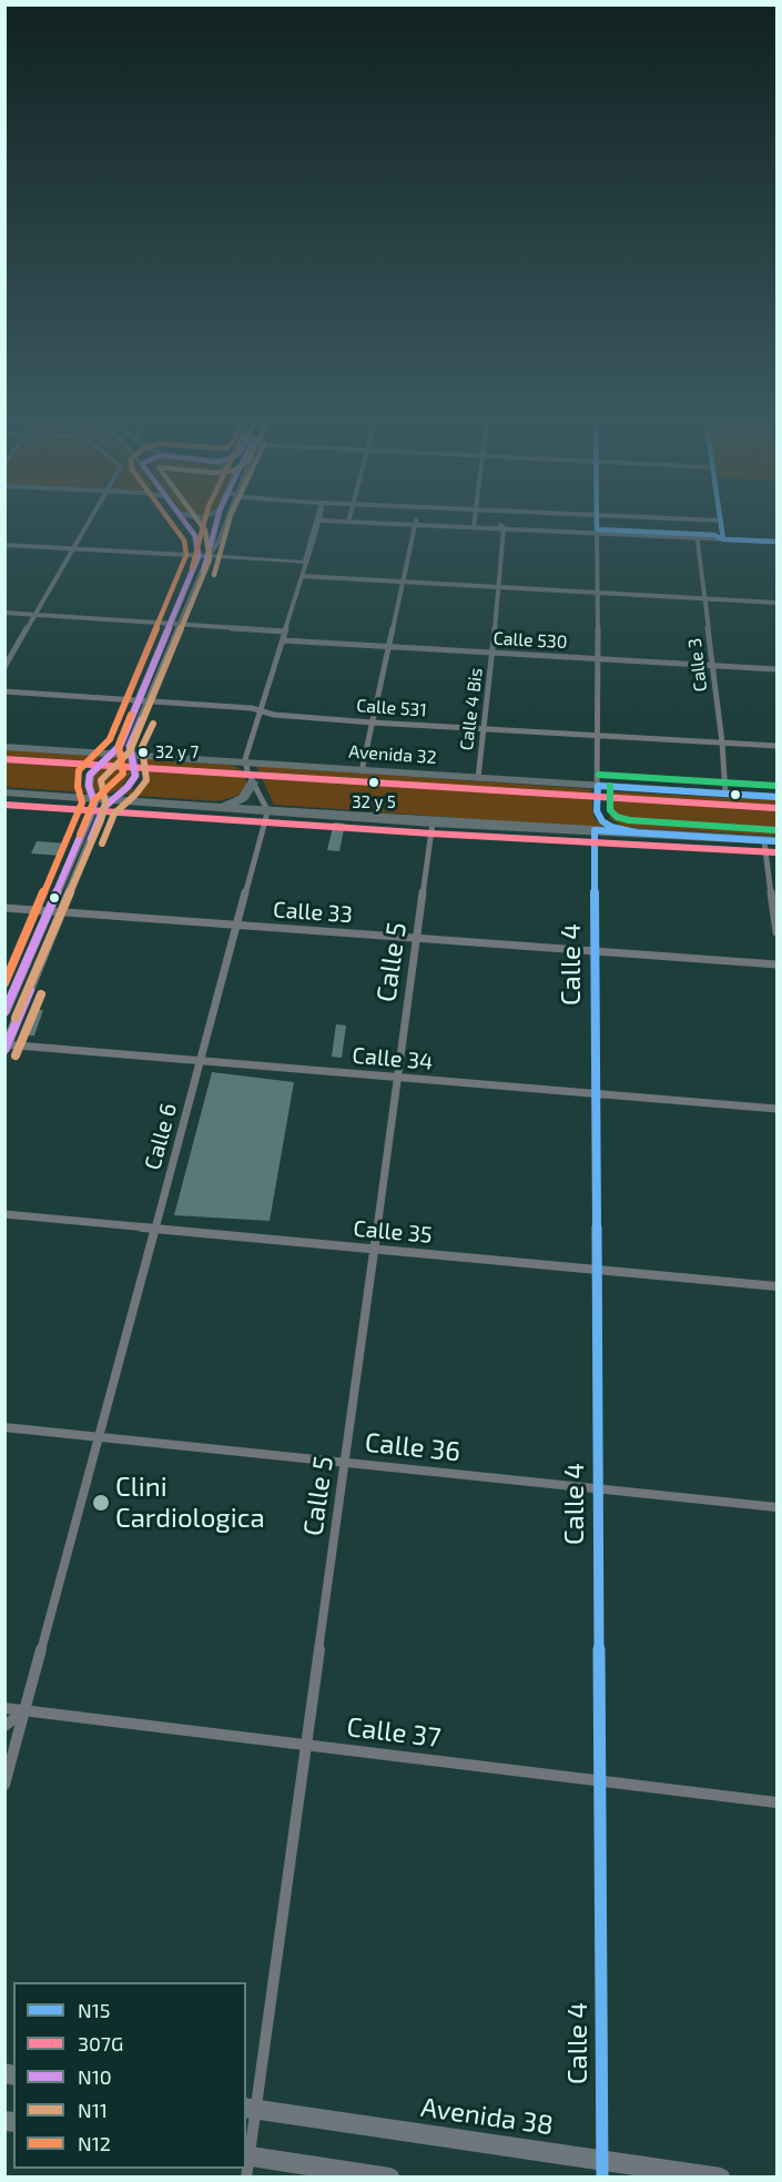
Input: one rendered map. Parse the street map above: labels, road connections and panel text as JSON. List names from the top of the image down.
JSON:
{
  "streets": {
    "highway": ["Avenida 32"],
    "street": [
      "Calle 530",
      "Calle 3",
      "Calle 531",
      "Calle 4 Bis",
      "Calle 33",
      "Calle 5",
      "Calle 4",
      "Calle 34",
      "Calle 6",
      "Calle 35",
      "Calle 36",
      "Calle 37",
      "Avenida 38"
    ]
  },
  "crossings": [
    ["Calle 530", "Calle 3"],
    ["Calle 530", "Calle 4 Bis"],
    ["Calle 3", "Calle 531"],
    ["Calle 3", "Avenida 32"],
    ["Calle 531", "Calle 4 Bis"],
    ["Calle 4 Bis", "Avenida 32"],
    ["Calle 33", "Calle 5"],
    ["Calle 33", "Calle 4"],
    ["Calle 33", "Calle 6"],
    ["Calle 5", "Calle 34"],
    ["Calle 5", "Calle 35"],
    ["Calle 5", "Calle 36"],
    ["Calle 5", "Calle 37"],
    ["Calle 5", "Avenida 38"],
    ["Calle 4", "Calle 34"],
    ["Calle 4", "Calle 35"],
    ["Calle 4", "Calle 36"],
    ["Calle 4", "Calle 37"],
    ["Calle 4", "Avenida 38"],
    ["Calle 34", "Calle 6"],
    ["Calle 6", "Calle 35"],
    ["Calle 6", "Calle 36"],
    ["Calle 6", "Calle 37"]
  ],
  "places": ["32 y 7", "32 y 5", "Clini Cardiologica"],
  "lines": [
    "transit line N15",
    "transit line N10",
    "transit line N11",
    "transit line N12",
    "transit line 307G"
  ],
  "legend": [
    "N15",
    "307G",
    "N10",
    "N11",
    "N12"
  ]
}
